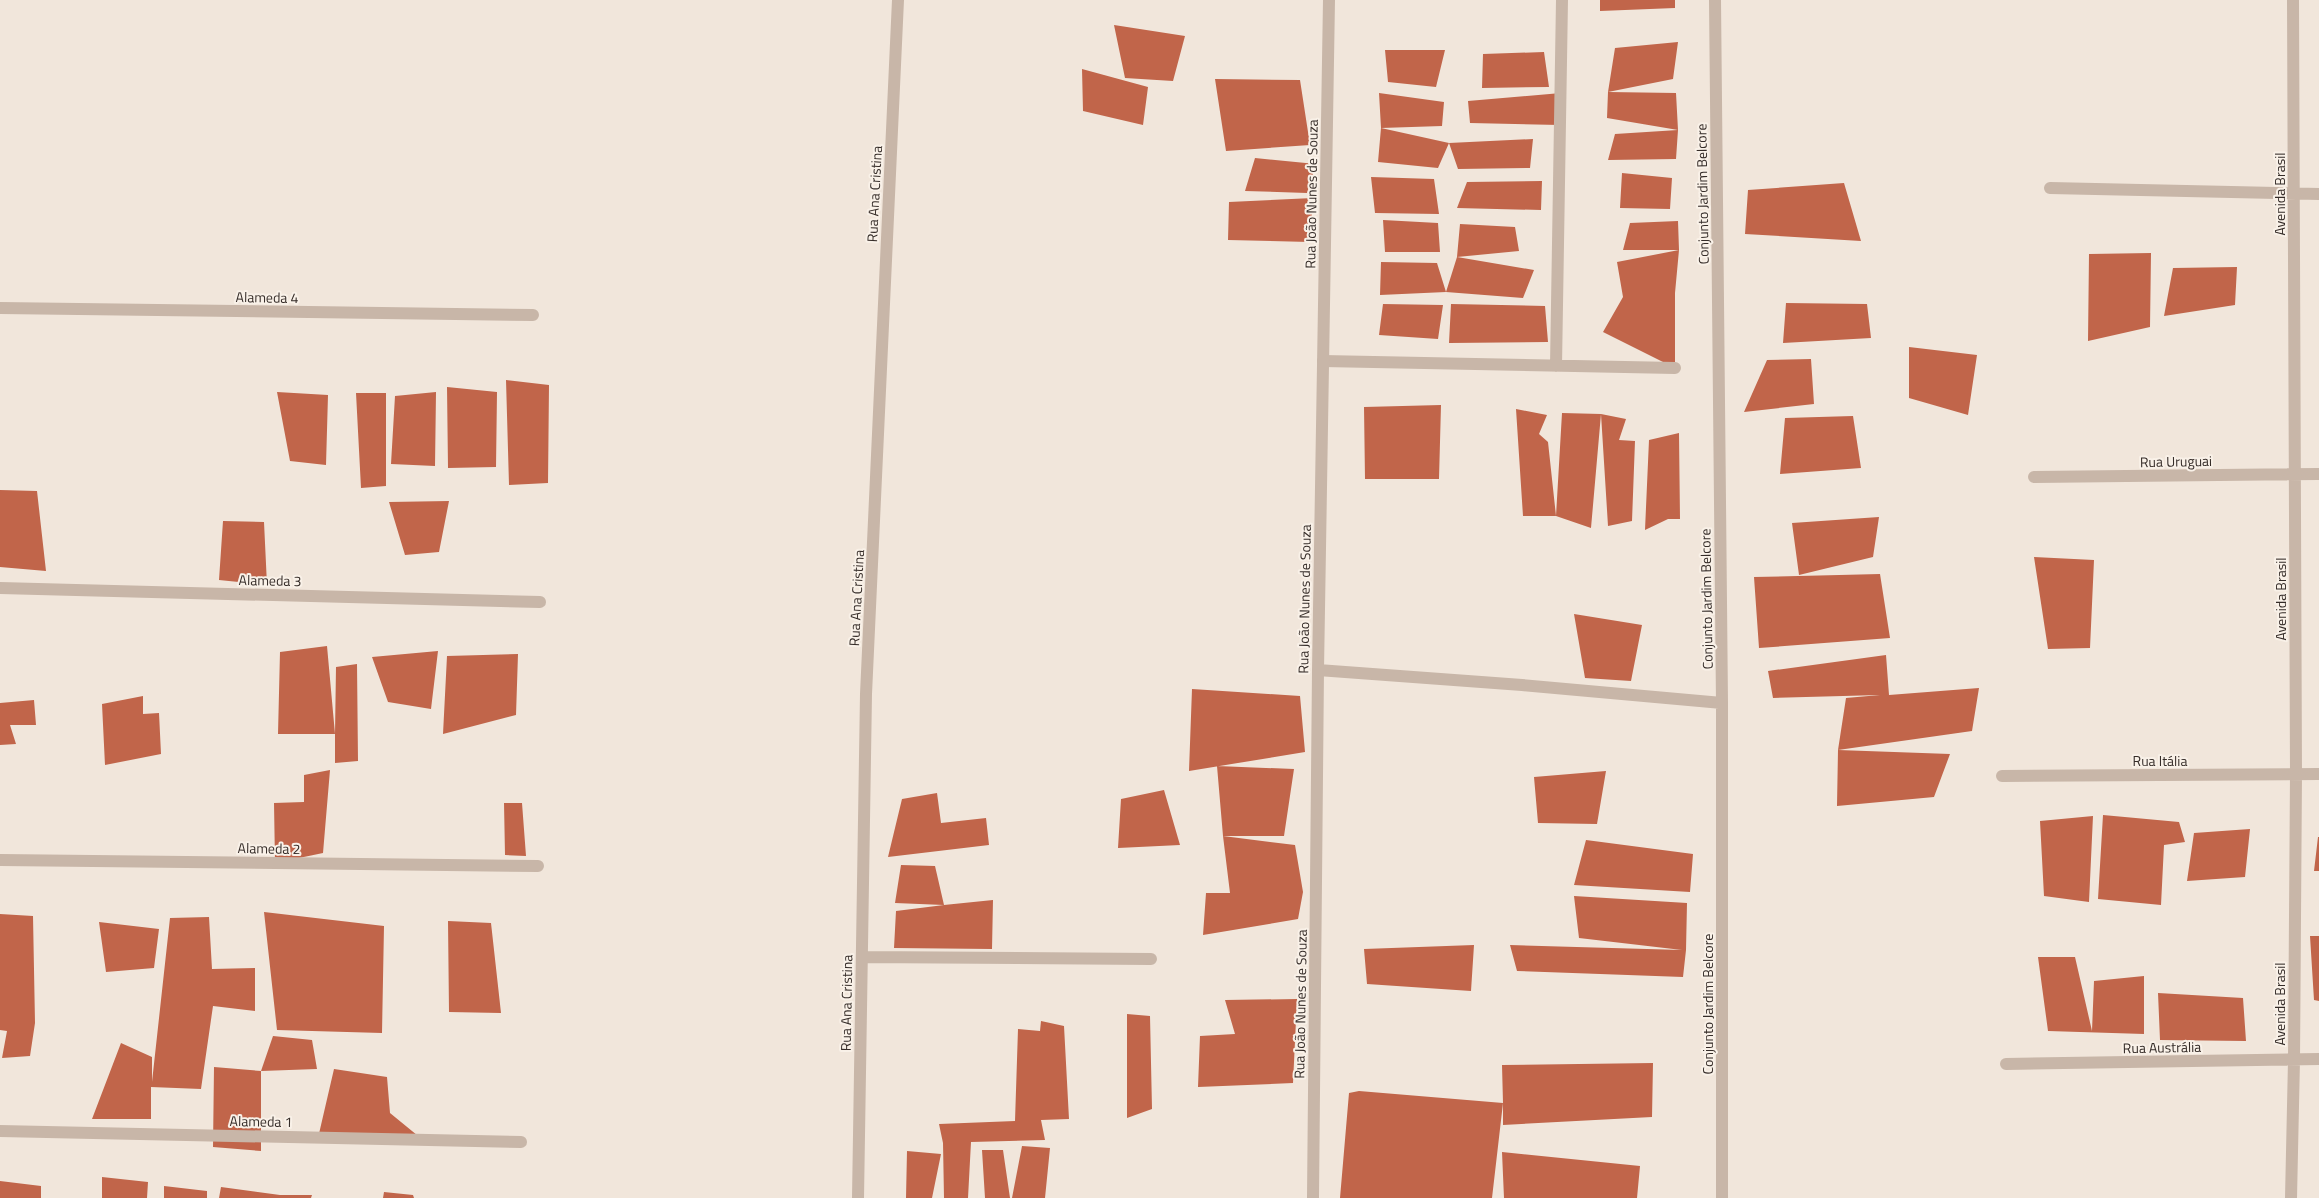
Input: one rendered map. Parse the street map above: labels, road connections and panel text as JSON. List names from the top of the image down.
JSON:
{
  "streets": {
    "street": [
      "Rua Ana Cristina",
      "Rua João Nunes de Souza",
      "Conjunto Jardim Belcore",
      "Avenida Brasil",
      "Alameda 4",
      "Rua Uruguai",
      "Alameda 3",
      "Rua Itália",
      "Alameda 2",
      "Rua Austrália",
      "Alameda 1"
    ]
  },
  "crossings": [
    ["Avenida Brasil", "Rua Uruguai"],
    ["Avenida Brasil", "Rua Itália"],
    ["Avenida Brasil", "Rua Austrália"]
  ]
}
